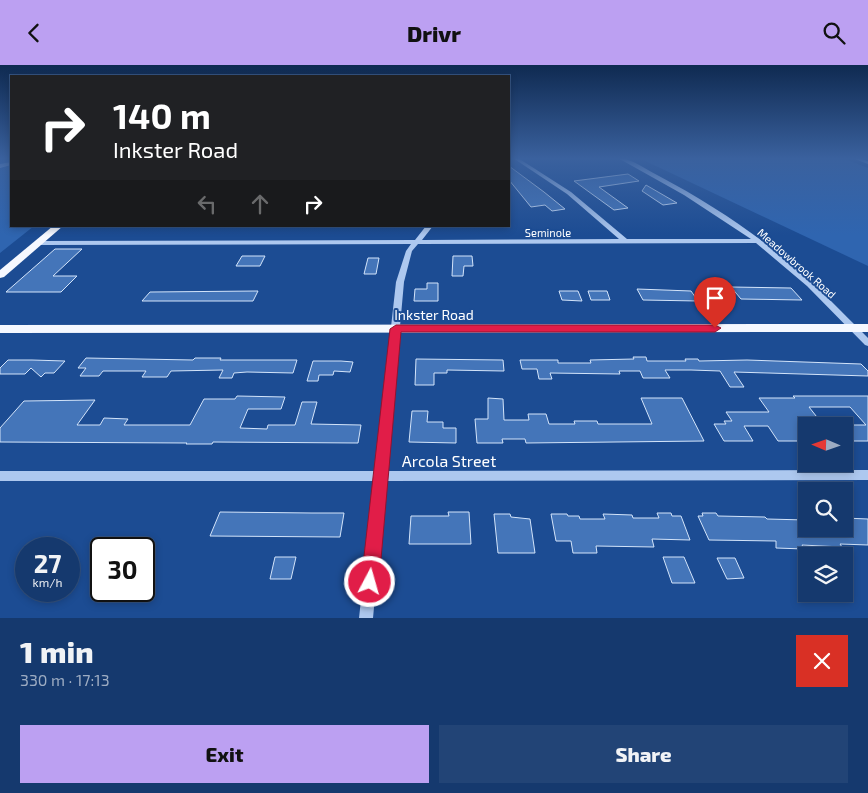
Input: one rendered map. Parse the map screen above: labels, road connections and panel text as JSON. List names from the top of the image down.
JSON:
{
  "streets": {
    "main road": ["Inkster Road"],
    "street": ["Seminole", "Meadowbrook Road", "Arcola Street"]
  },
  "crossings": [
    ["Seminole", "Meadowbrook Road"],
    ["Meadowbrook Road", "Inkster Road"]
  ],
  "north": "left",
  "page": {
    "header": "Drivr",
    "turn": ["140 m", "Inkster Road"],
    "speed": "27 km/h",
    "limit": "30",
    "heading": ["1 min", "330 m · 17:13"],
    "buttons": ["Exit", "Share"]
  }
}
